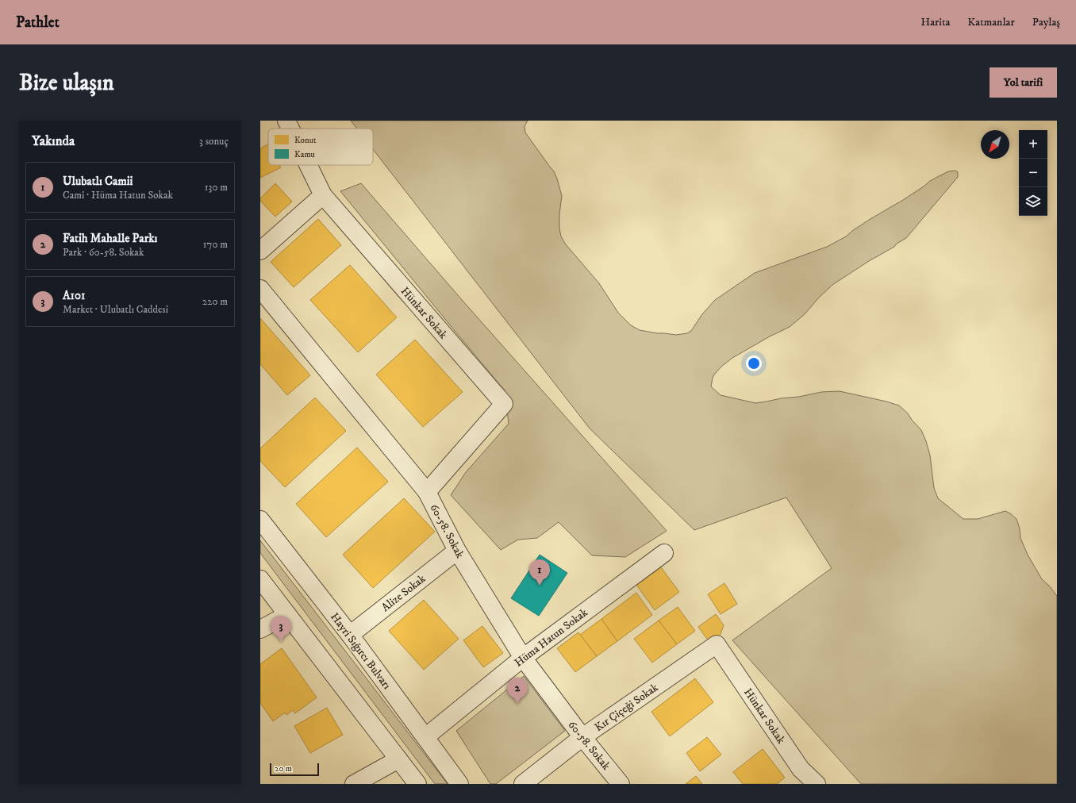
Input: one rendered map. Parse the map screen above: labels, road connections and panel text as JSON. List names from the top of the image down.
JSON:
{
  "streets": {
    "street": [
      "Hünkar Sokak",
      "60-58. Sokak",
      "Alize Sokak",
      "Hüma Hatun Sokak",
      "Hayri Sığırcı Bulvarı",
      "Kır Çiçeği Sokak"
    ]
  },
  "crossings": [
    ["Hünkar Sokak", "60-58. Sokak"],
    ["Hünkar Sokak", "Kır Çiçeği Sokak"],
    ["60-58. Sokak", "Alize Sokak"],
    ["60-58. Sokak", "Hüma Hatun Sokak"],
    ["60-58. Sokak", "Kır Çiçeği Sokak"],
    ["Alize Sokak", "Hayri Sığırcı Bulvarı"],
    ["Hüma Hatun Sokak", "Hayri Sığırcı Bulvarı"]
  ],
  "legend": ["Konut", "Kamu"],
  "scale_bar": "20 m",
  "north": "bottom left",
  "page": {
    "header": "Pathlet",
    "nav": ["Harita", "Katmanlar", "Paylaş"],
    "buttons": "Yol tarifi",
    "title": "Bize ulaşın",
    "heading": ["Yakında", "3 sonuç"],
    "map_buttons": ["+", "−"],
    "list": [
      {
        "mark": "1",
        "name": "Ulubatlı Camii",
        "note": "Cami · Hüma Hatun Sokak",
        "value": "130 m"
      },
      {
        "mark": "2",
        "name": "Fatih Mahalle Parkı",
        "note": "Park · 60-58. Sokak",
        "value": "170 m"
      },
      {
        "mark": "3",
        "name": "A101",
        "note": "Market · Ulubatlı Caddesi",
        "value": "220 m"
      }
    ],
    "pins": ["1", "3", "2"],
    "scale": "20 m"
  }
}
